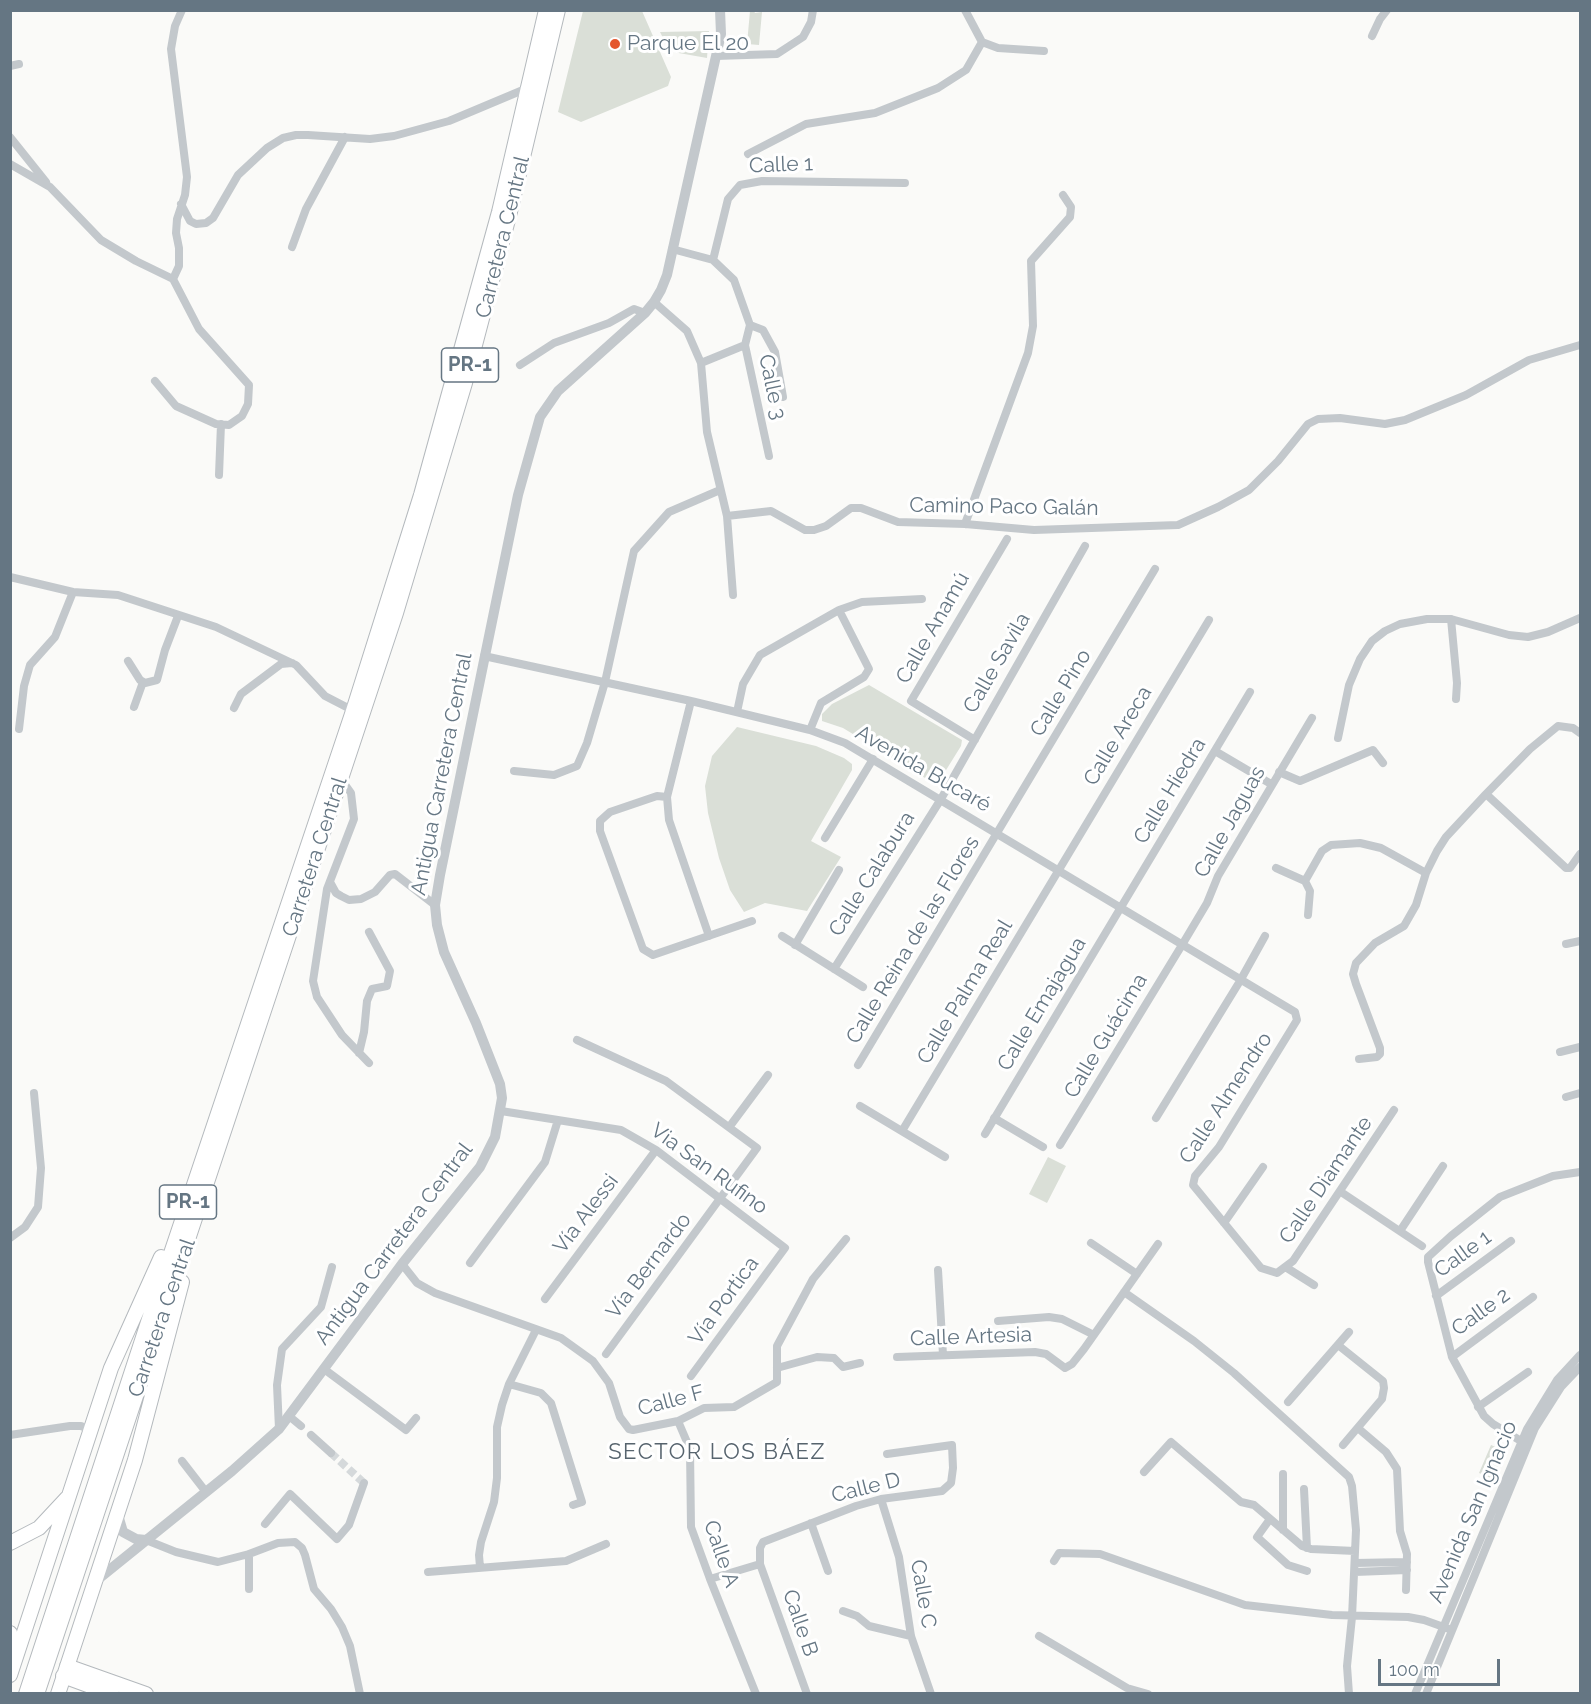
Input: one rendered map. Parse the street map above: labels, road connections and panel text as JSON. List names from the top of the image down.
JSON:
{
  "streets": {
    "highway": ["Carretera Central", "PR-1"],
    "street": [
      "Calle 1",
      "Calle 3",
      "Camino Paco Galán",
      "Calle Anamú",
      "Calle Savila",
      "Calle Pino",
      "Calle Areca",
      "Avenida Bucaré",
      "Antigua Carretera Central",
      "Calle Hiedra",
      "Calle Jaguas",
      "Calle Calabura",
      "Calle Reina de las Flores",
      "Calle Palma Real",
      "Calle Emajagua",
      "Calle Guácima",
      "Calle Almendro",
      "Via San Rufino",
      "Calle Diamante",
      "Vía Alessi",
      "Vía Bernardo",
      "Vía Portica",
      "Calle 2",
      "Calle Artesia",
      "Calle F",
      "Calle D",
      "Avenida San Ignacio",
      "Calle A",
      "Calle C",
      "Calle B"
    ]
  },
  "crossings": [
    ["Calle Anamú", "Calle Savila"],
    ["Calle Savila", "Avenida Bucaré"],
    ["Calle Savila", "Calle Calabura"],
    ["Calle Pino", "Avenida Bucaré"],
    ["Calle Pino", "Calle Reina de las Flores"],
    ["Calle Areca", "Avenida Bucaré"],
    ["Calle Areca", "Calle Palma Real"],
    ["Avenida Bucaré", "Antigua Carretera Central"],
    ["Avenida Bucaré", "Calle Hiedra"],
    ["Avenida Bucaré", "Calle Jaguas"],
    ["Avenida Bucaré", "Calle Calabura"],
    ["Avenida Bucaré", "Calle Reina de las Flores"],
    ["Avenida Bucaré", "Calle Palma Real"],
    ["Avenida Bucaré", "Calle Emajagua"],
    ["Avenida Bucaré", "Calle Guácima"],
    ["Avenida Bucaré", "Calle Almendro"],
    ["Antigua Carretera Central", "Via San Rufino"],
    ["Antigua Carretera Central", "Calle F"],
    ["Calle Hiedra", "Calle Emajagua"],
    ["Calle Jaguas", "Calle Guácima"],
    ["Via San Rufino", "Vía Alessi"],
    ["Via San Rufino", "Vía Bernardo"],
    ["Via San Rufino", "Vía Portica"],
    ["Calle F", "Calle A"],
    ["Calle D", "Calle C"],
    ["Calle D", "Calle B"]
  ],
  "districts": ["SECTOR LOS BÁEZ"],
  "places": ["Parque El 20"],
  "scale_bar": "100 m"
}
